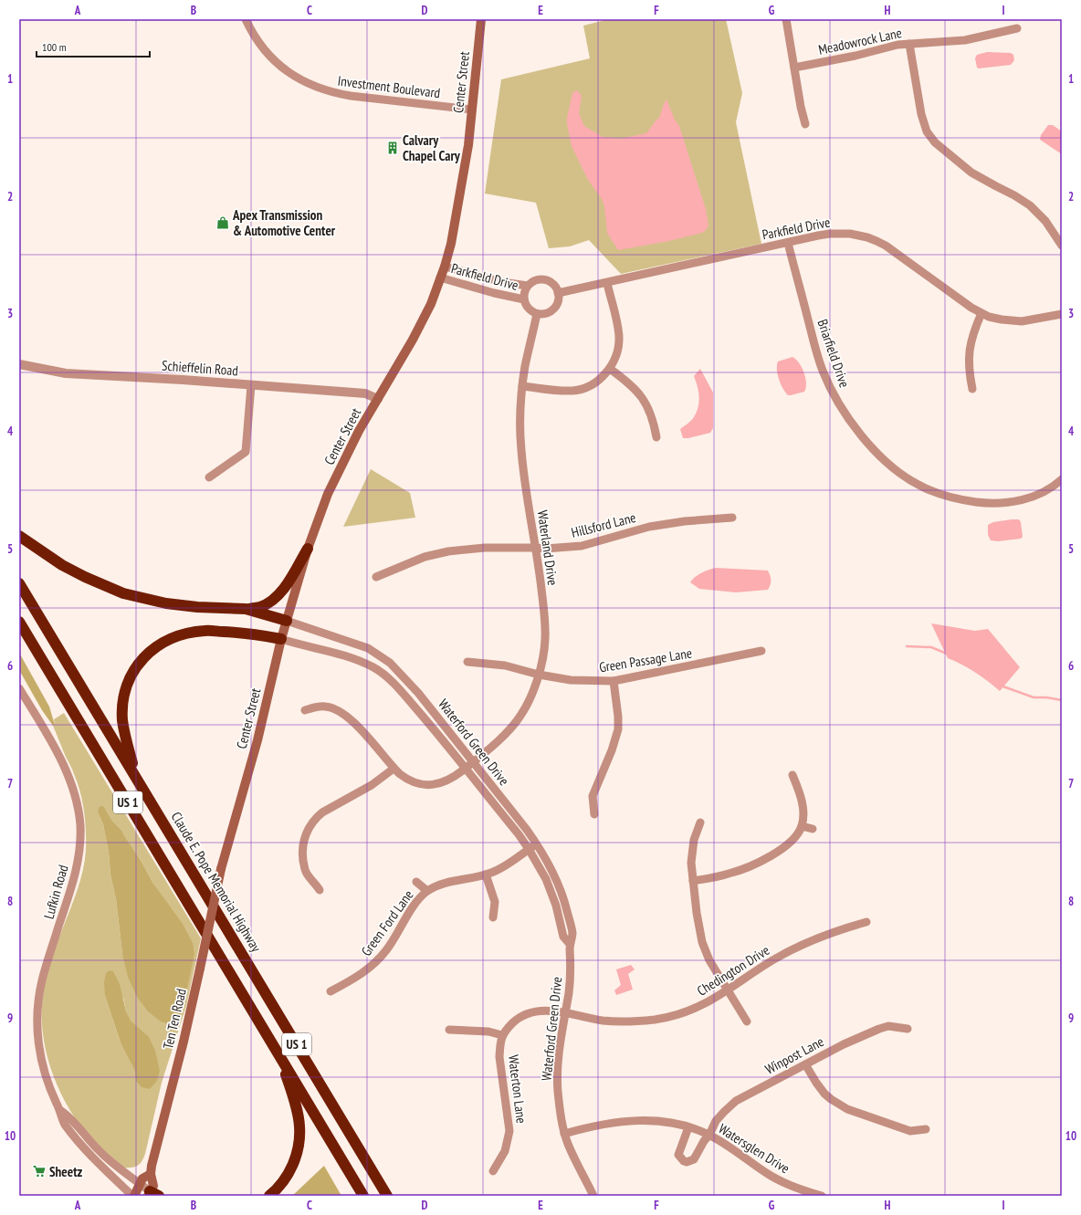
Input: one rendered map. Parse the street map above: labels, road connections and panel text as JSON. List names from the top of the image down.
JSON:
{
  "streets": {
    "highway": ["US 1", "Claude E. Pope Memorial Highway"],
    "main road": ["Center Street", "Ten Ten Road"],
    "street": [
      "Meadowrock Lane",
      "Investment Boulevard",
      "Parkfield Drive",
      "Briarfield Drive",
      "Schieffelin Road",
      "Hillsford Lane",
      "Waterland Drive",
      "Green Passage Lane",
      "Waterford Green Drive",
      "Lufkin Road",
      "Green Ford Lane",
      "Chedington Drive",
      "Winpost Lane",
      "Waterton Lane",
      "Watersglen Drive"
    ]
  },
  "crossings": [
    ["Center Street", "Investment Boulevard"],
    ["Center Street", "Parkfield Drive"],
    ["Center Street", "Schieffelin Road"],
    ["Center Street", "Waterford Green Drive"],
    ["Center Street", "Ten Ten Road"],
    ["Parkfield Drive", "Briarfield Drive"],
    ["Parkfield Drive", "Waterland Drive"],
    ["Hillsford Lane", "Waterland Drive"],
    ["Waterland Drive", "Green Passage Lane"],
    ["Waterland Drive", "Waterford Green Drive"],
    ["Waterford Green Drive", "Green Ford Lane"],
    ["Waterford Green Drive", "Chedington Drive"],
    ["Waterford Green Drive", "Watersglen Drive"],
    ["Lufkin Road", "Ten Ten Road"],
    ["Winpost Lane", "Watersglen Drive"]
  ],
  "places": {
    "building": ["Calvary Chapel Cary"],
    "shop": ["Apex Transmission & Automotive Center"],
    "supermarket": ["Sheetz"]
  },
  "scale_bar": "100 m",
  "grid": {
    "columns": [
      "A",
      "B",
      "C",
      "D",
      "E",
      "F",
      "G",
      "H",
      "I"
    ],
    "rows": [
      "1",
      "2",
      "3",
      "4",
      "5",
      "6",
      "7",
      "8",
      "9",
      "10"
    ]
  }
}
